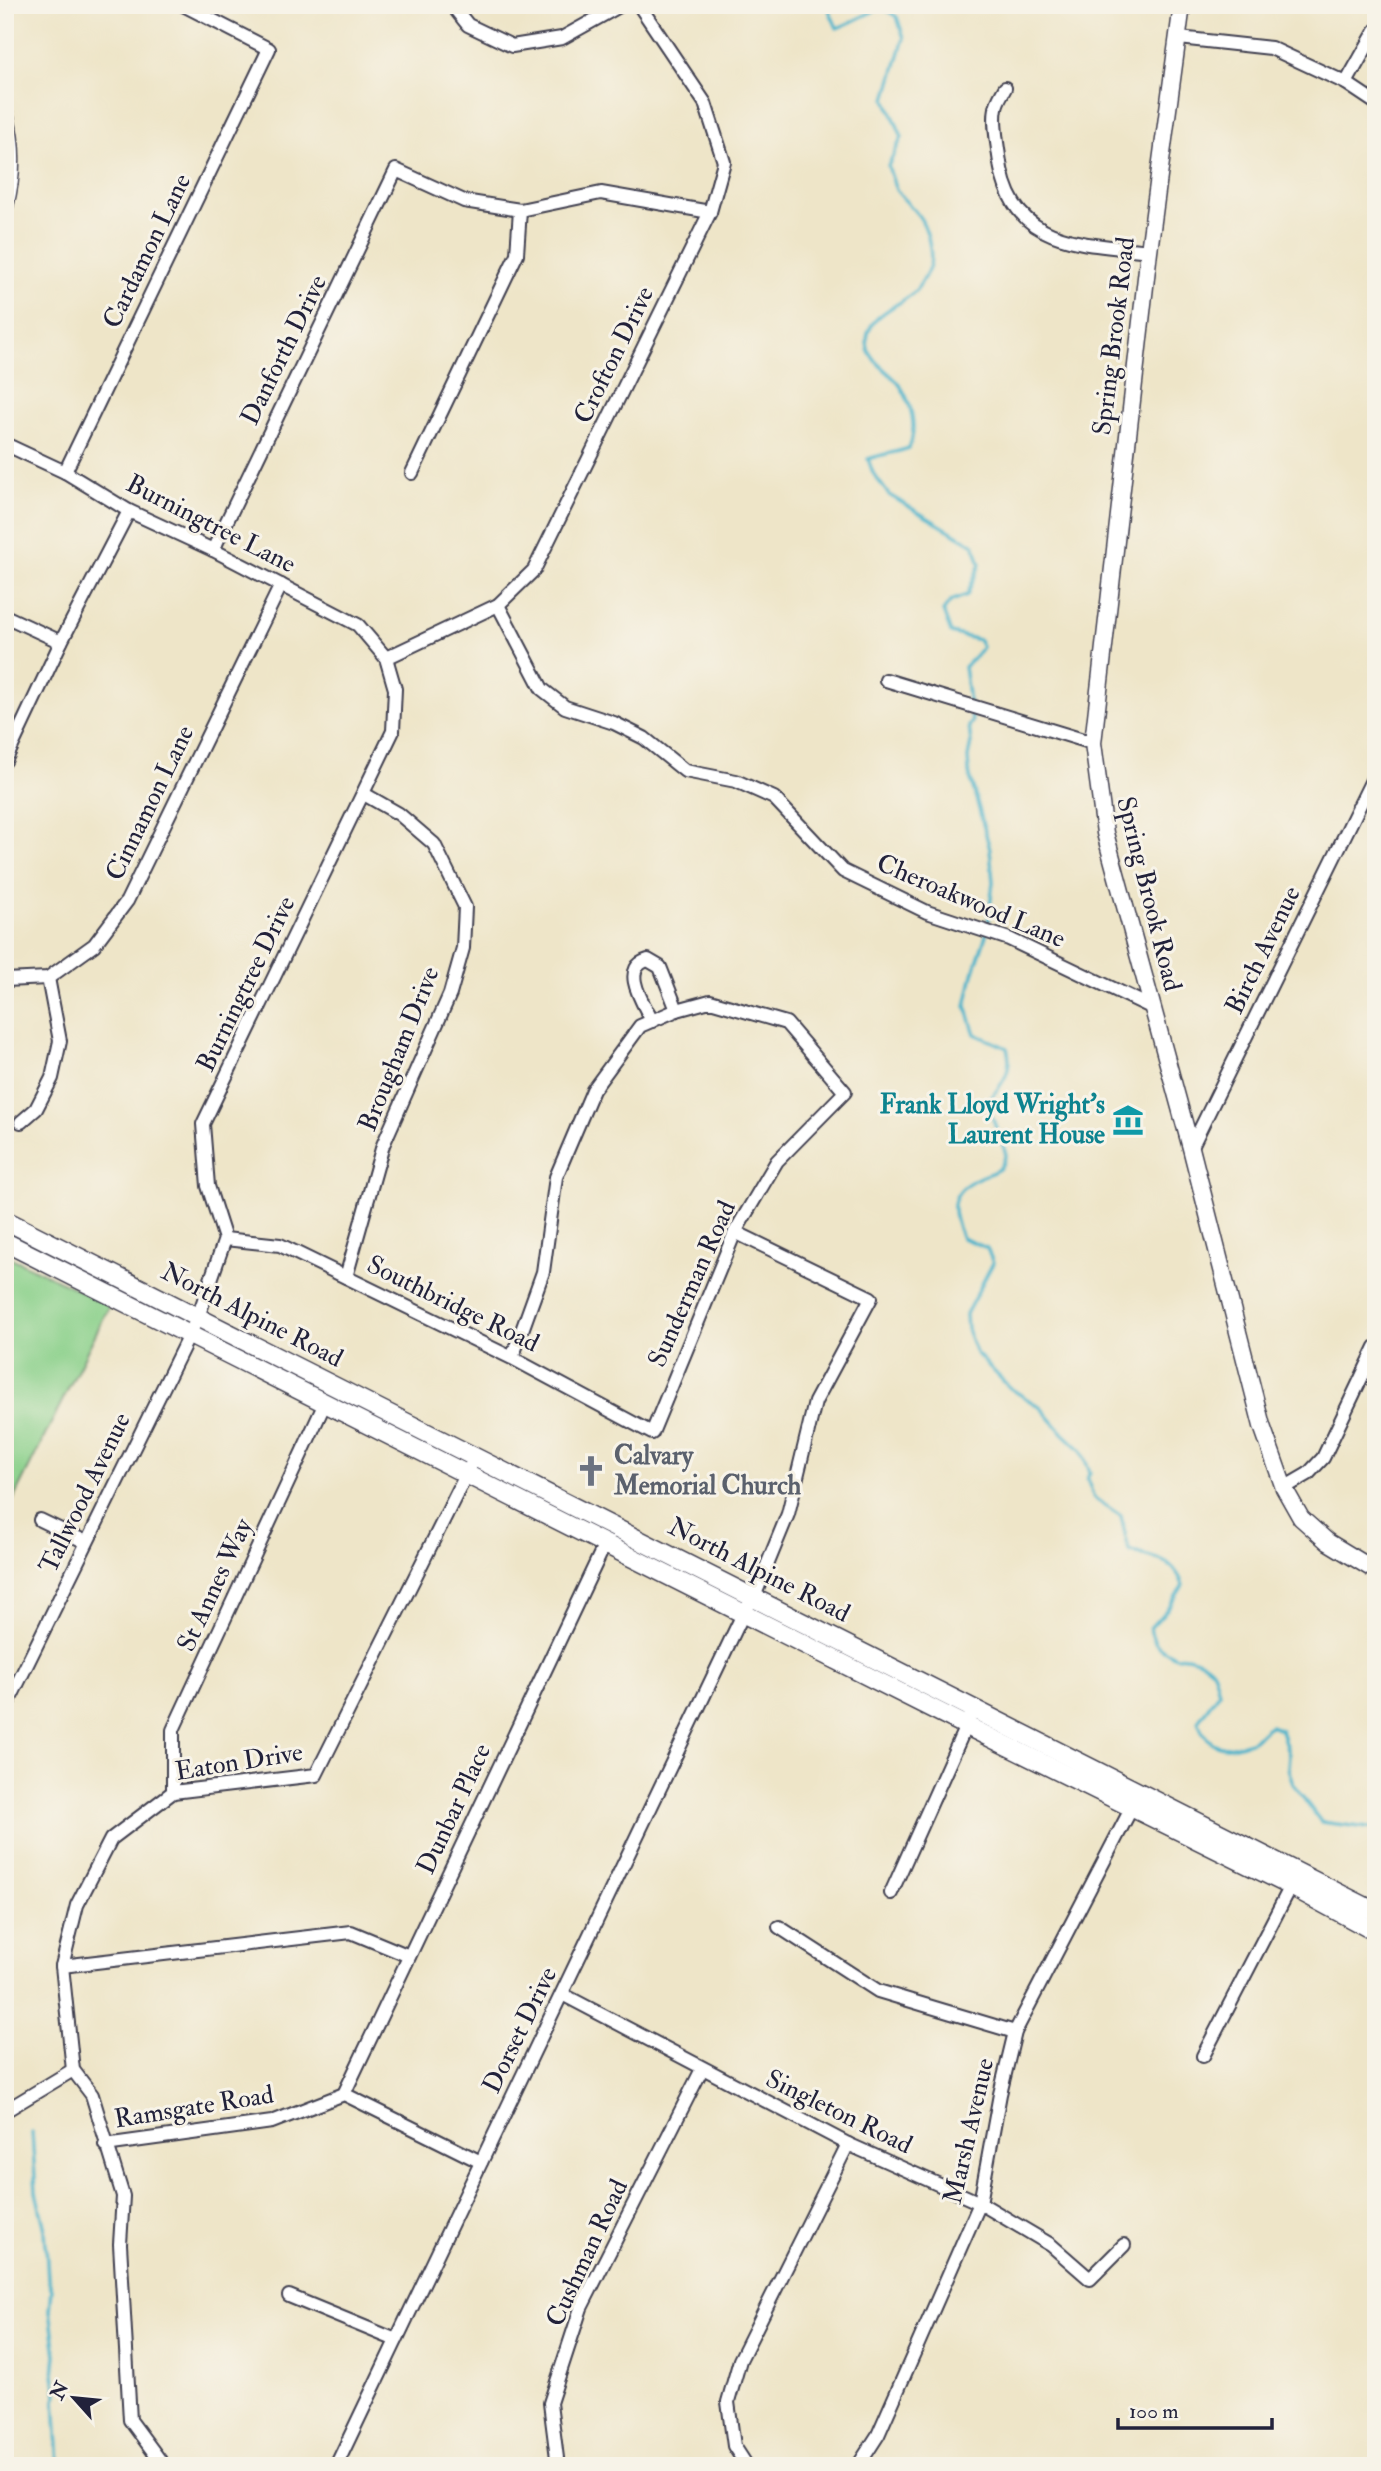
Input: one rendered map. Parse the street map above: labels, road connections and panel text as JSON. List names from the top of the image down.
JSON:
{
  "streets": {
    "main road": ["North Alpine Road"],
    "street": [
      "Cardamon Lane",
      "Spring Brook Road",
      "Danforth Drive",
      "Crofton Drive",
      "Burningtree Lane",
      "Cinnamon Lane",
      "Cheroakwood Lane",
      "Birch Avenue",
      "Burningtree Drive",
      "Brougham Drive",
      "Sunderman Road",
      "Southbridge Road",
      "Tallwood Avenue",
      "St Annes Way",
      "Eaton Drive",
      "Dunbar Place",
      "Dorset Drive",
      "Ramsgate Road",
      "Singleton Road",
      "Marsh Avenue",
      "Cushman Road"
    ]
  },
  "crossings": [
    ["Cardamon Lane", "Burningtree Lane"],
    ["Spring Brook Road", "Cheroakwood Lane"],
    ["Spring Brook Road", "Birch Avenue"],
    ["Danforth Drive", "Burningtree Lane"],
    ["Crofton Drive", "Burningtree Lane"],
    ["Crofton Drive", "Cheroakwood Lane"],
    ["Crofton Drive", "Burningtree Drive"],
    ["Burningtree Lane", "Cinnamon Lane"],
    ["Burningtree Lane", "Burningtree Drive"],
    ["Burningtree Drive", "Brougham Drive"],
    ["Burningtree Drive", "Southbridge Road"],
    ["Brougham Drive", "Southbridge Road"],
    ["Sunderman Road", "Southbridge Road"],
    ["Sunderman Road", "Dorset Drive"],
    ["North Alpine Road", "Tallwood Avenue"],
    ["North Alpine Road", "St Annes Way"],
    ["North Alpine Road", "Eaton Drive"],
    ["North Alpine Road", "Dunbar Place"],
    ["North Alpine Road", "Dorset Drive"],
    ["North Alpine Road", "Marsh Avenue"],
    ["St Annes Way", "Eaton Drive"],
    ["Eaton Drive", "Ramsgate Road"],
    ["Dunbar Place", "Ramsgate Road"],
    ["Dorset Drive", "Singleton Road"],
    ["Singleton Road", "Marsh Avenue"],
    ["Singleton Road", "Cushman Road"]
  ],
  "places": {
    "museum": ["Frank Lloyd Wright's Laurent House"],
    "church": ["Calvary Memorial Church"]
  },
  "scale_bar": "100 m",
  "north": "top left"
}
